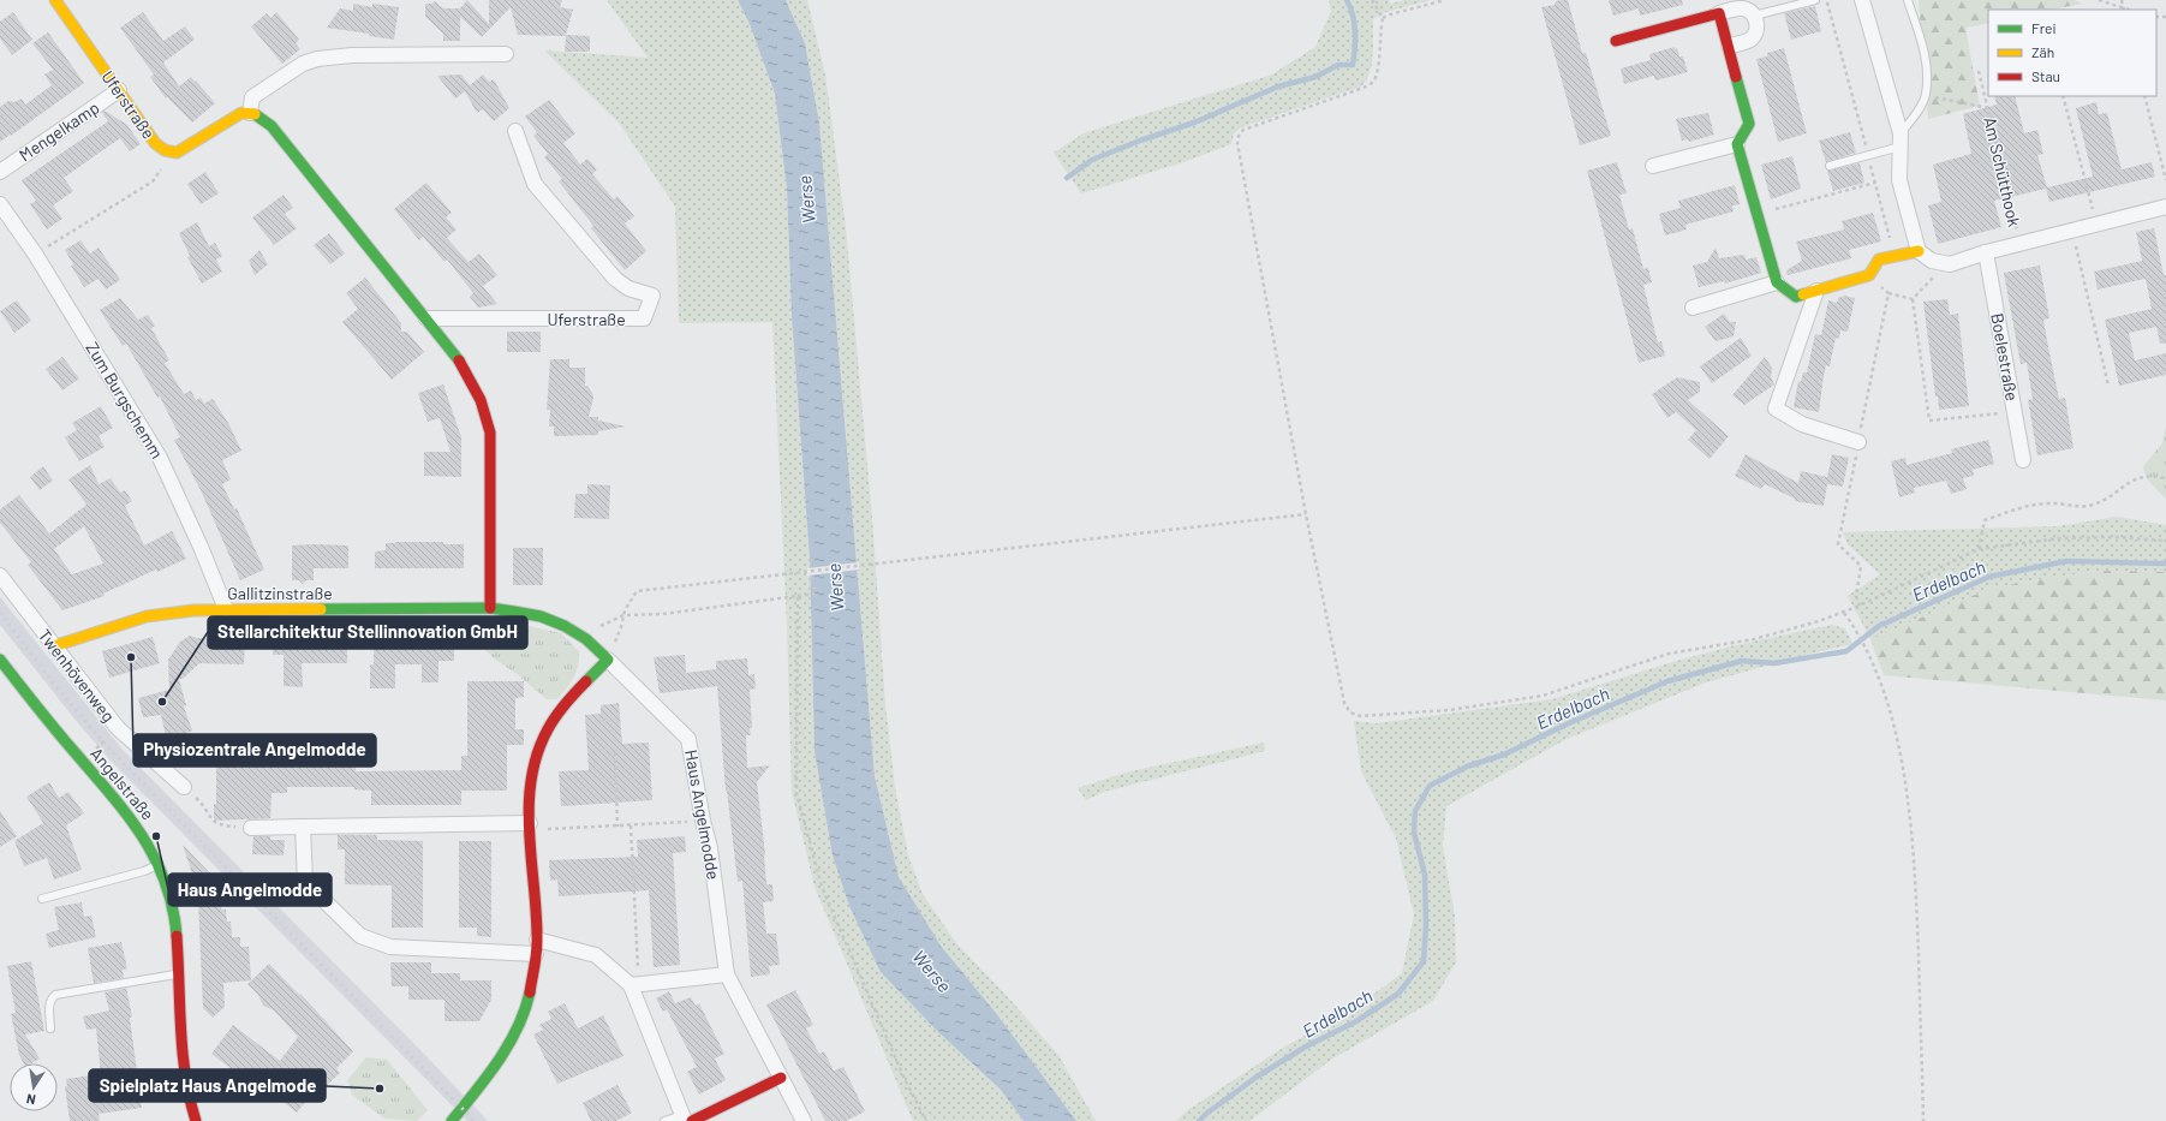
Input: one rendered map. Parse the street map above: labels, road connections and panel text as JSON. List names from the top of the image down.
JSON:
{
  "streets": {
    "street": [
      "Uferstraße",
      "Mengelkamp",
      "Am Schütthook",
      "Boelestraße",
      "Zum Burgschemm",
      "Gallitzinstraße",
      "Twenhövenweg",
      "Angelstraße",
      "Haus Angelmodde"
    ]
  },
  "crossings": [
    ["Uferstraße", "Mengelkamp"],
    ["Am Schütthook", "Boelestraße"],
    ["Zum Burgschemm", "Gallitzinstraße"],
    ["Gallitzinstraße", "Twenhövenweg"],
    ["Gallitzinstraße", "Haus Angelmodde"]
  ],
  "water": ["Werse", "Erdelbach"],
  "places": [
    "Physiozentrale Angelmodde",
    "Stellarchitektur Stellinnovation GmbH",
    "Haus Angelmodde",
    "Spielplatz Haus Angelmode"
  ],
  "legend": ["Frei", "Zäh", "Stau"],
  "north": "bottom"
}
